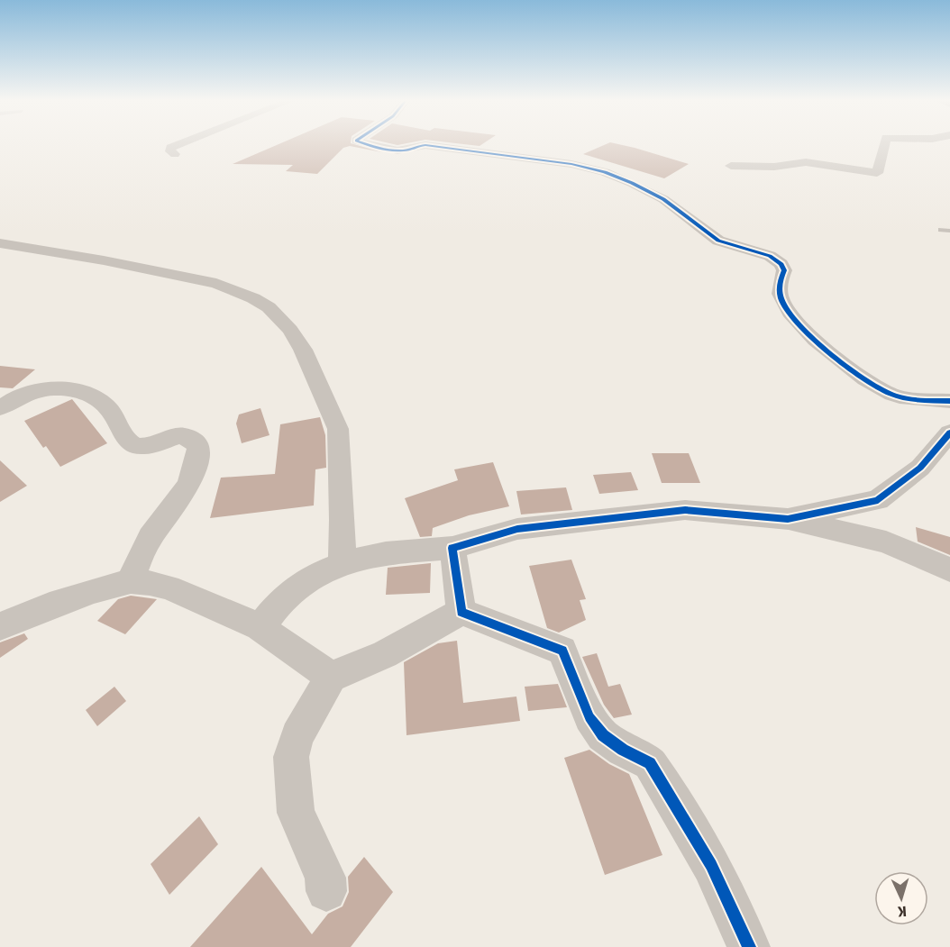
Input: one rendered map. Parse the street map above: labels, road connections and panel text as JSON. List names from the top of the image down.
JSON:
{
  "north": "bottom"
}
